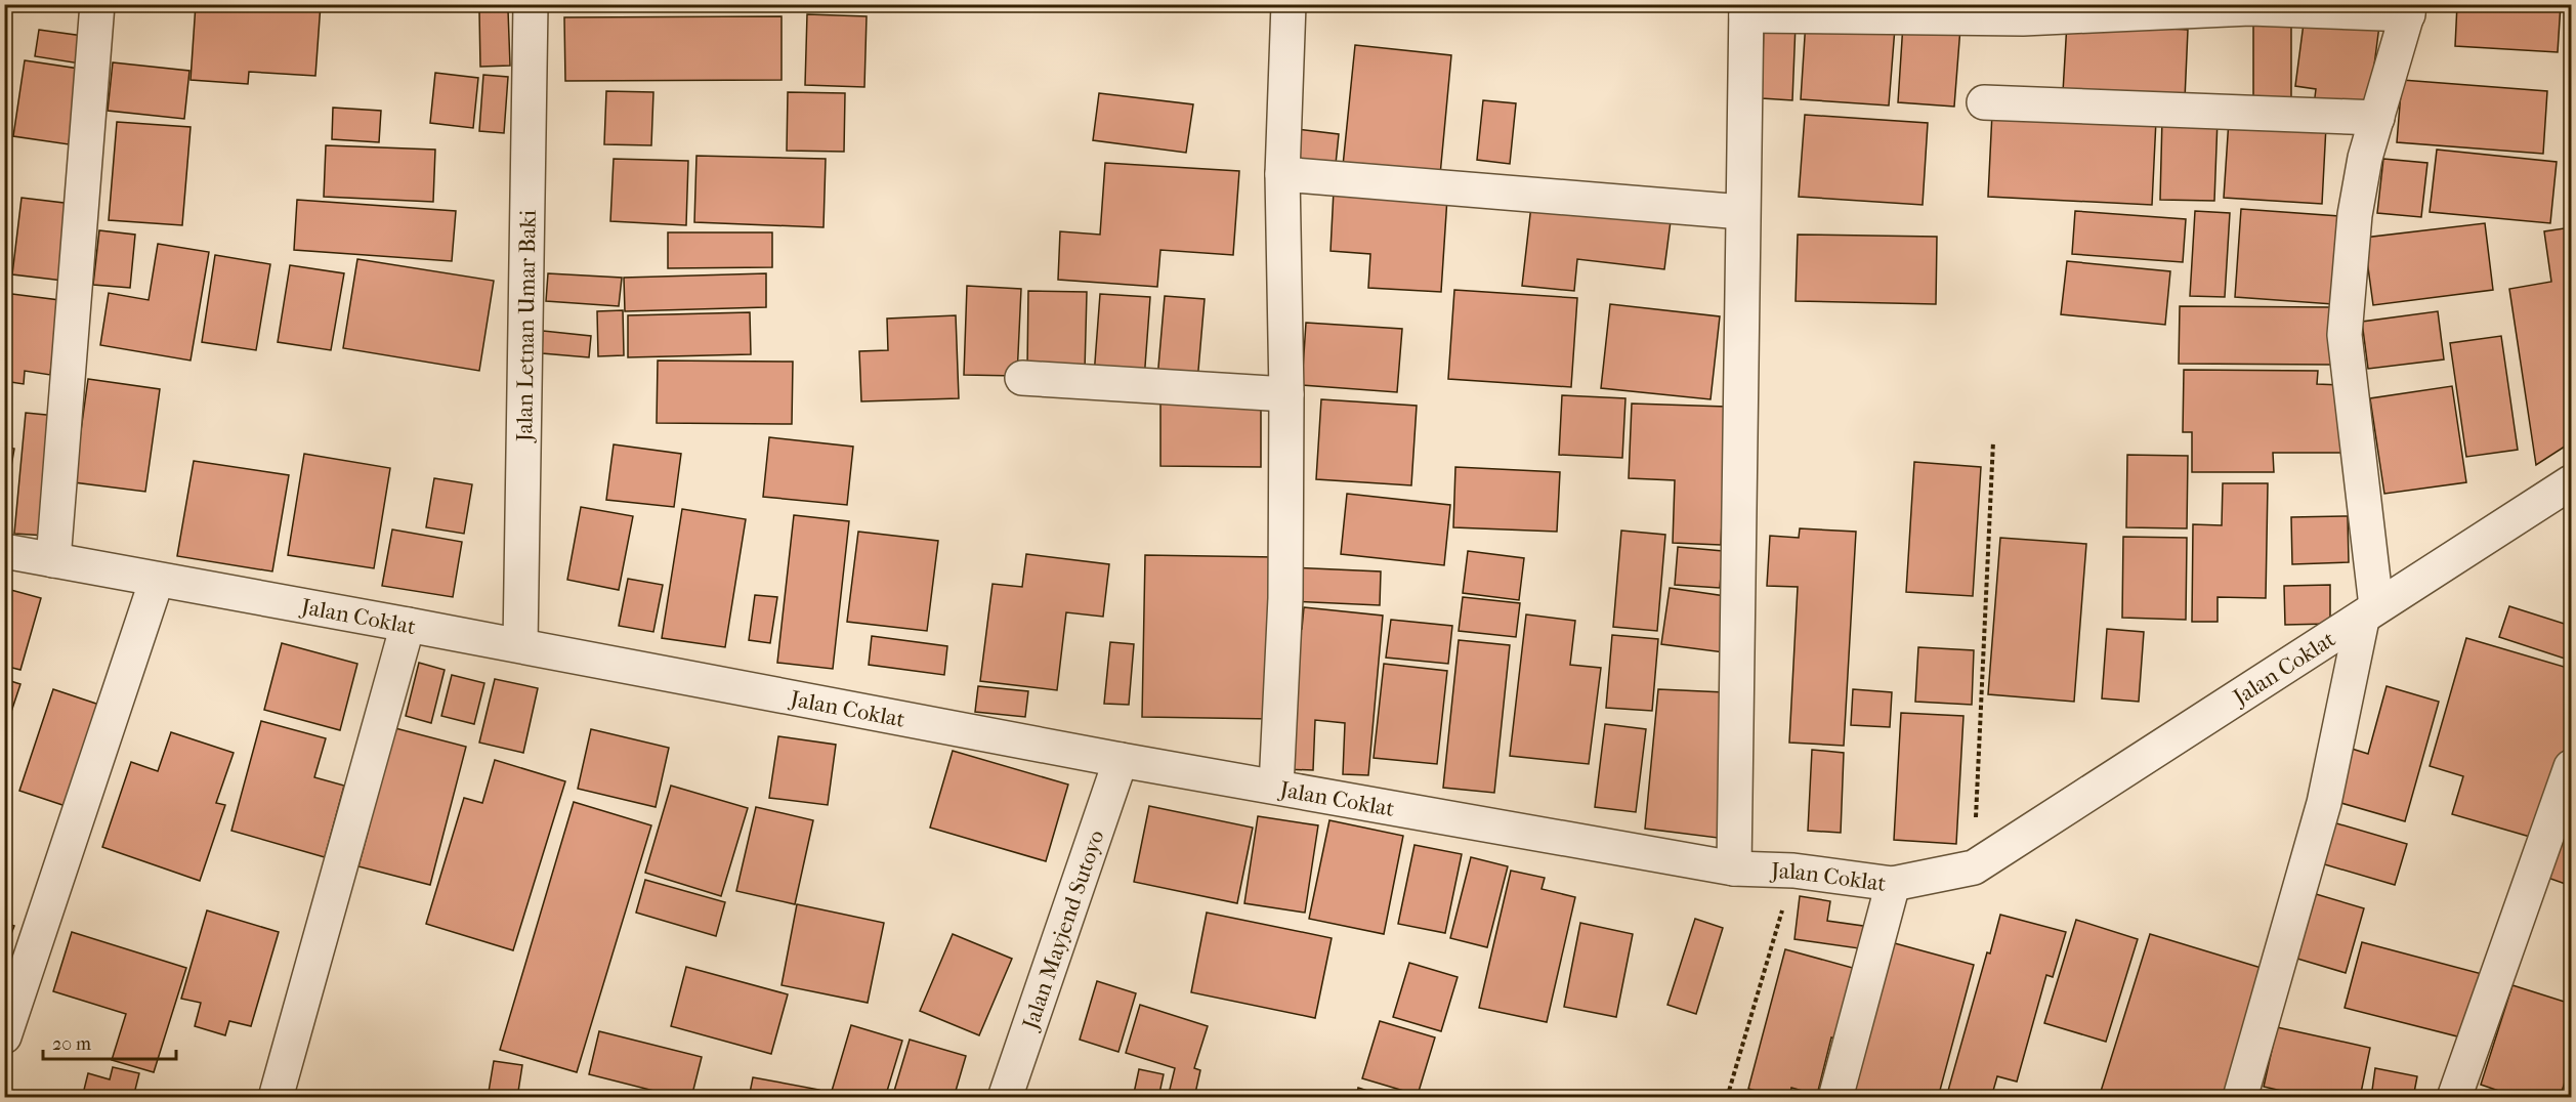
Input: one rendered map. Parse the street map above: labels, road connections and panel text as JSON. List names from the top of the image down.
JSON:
{
  "streets": {
    "street": ["Jalan Letnan Umar Baki", "Jalan Coklat", "Jalan Mayjend Sutoyo"]
  },
  "crossings": [
    ["Jalan Letnan Umar Baki", "Jalan Coklat"],
    ["Jalan Coklat", "Jalan Mayjend Sutoyo"]
  ],
  "scale_bar": "20 m"
}
